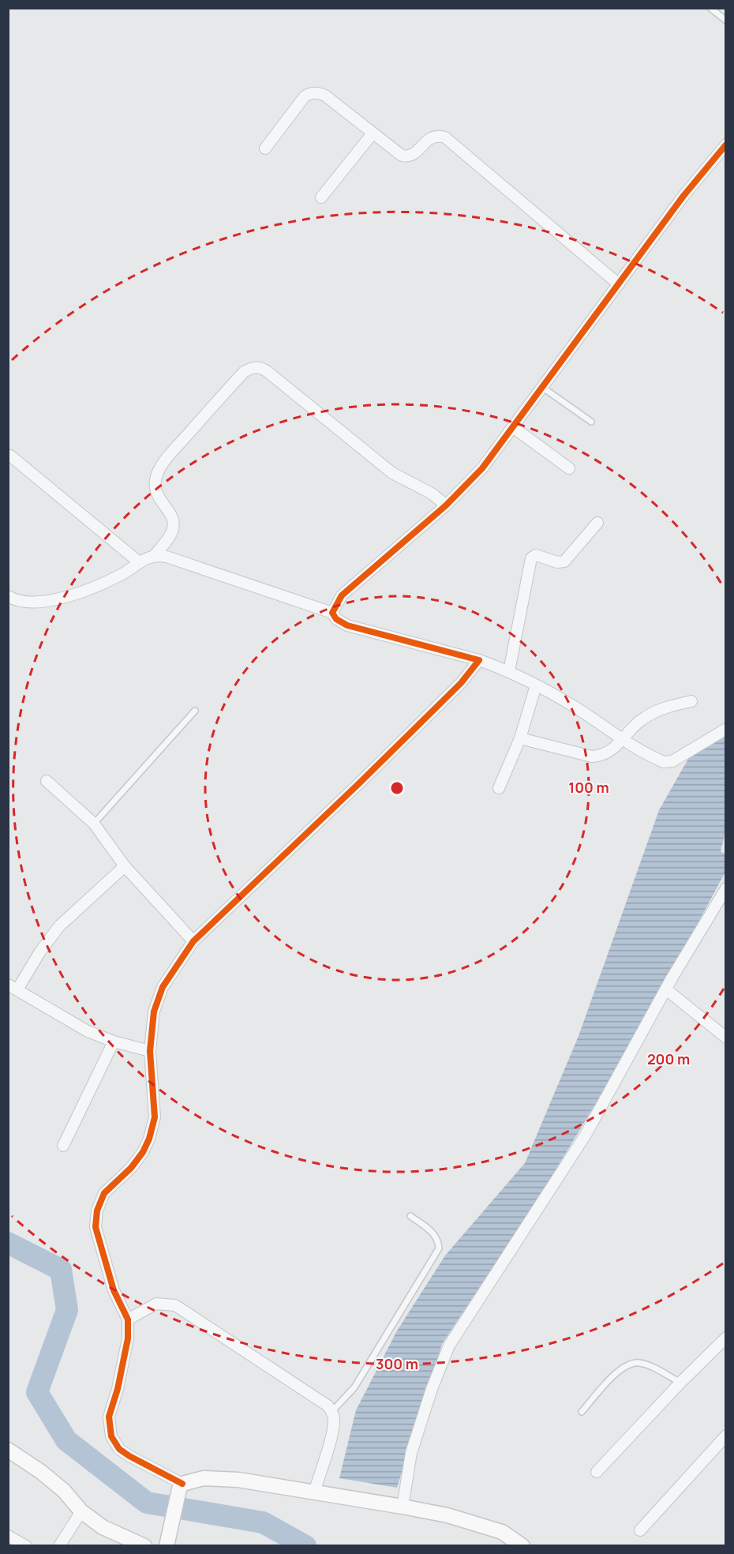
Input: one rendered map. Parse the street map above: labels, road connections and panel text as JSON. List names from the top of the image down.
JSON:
{
  "rings": ["100 m", "200 m", "300 m"]
}
